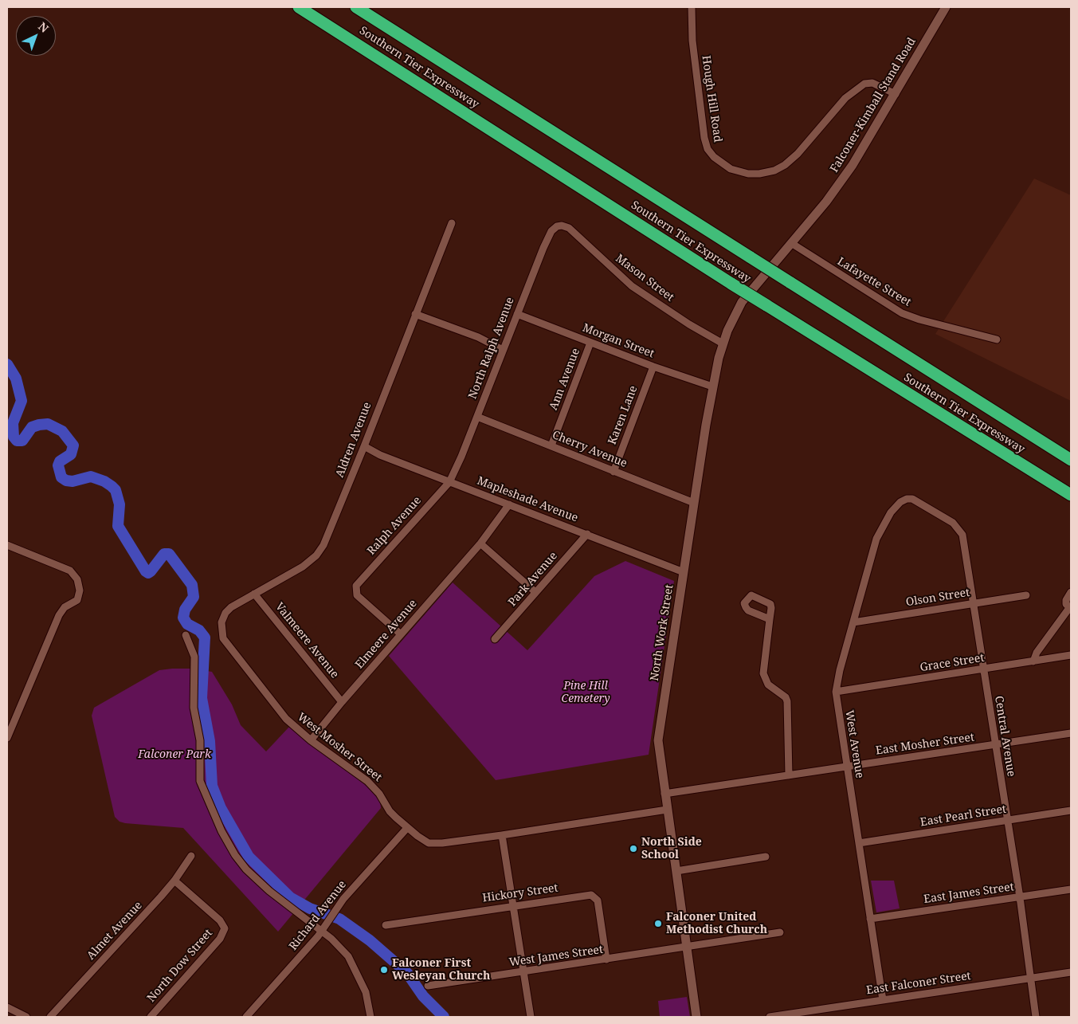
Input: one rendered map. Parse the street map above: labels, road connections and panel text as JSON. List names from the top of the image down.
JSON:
{
  "streets": {
    "highway": ["Southern Tier Expressway"],
    "street": [
      "Hough Hill Road",
      "Falconer-Kimball Stand Road",
      "Mason Street",
      "Lafayette Street",
      "Morgan Street",
      "North Ralph Avenue",
      "Ann Avenue",
      "Karen Lane",
      "Aldren Avenue",
      "Cherry Avenue",
      "Mapleshade Avenue",
      "Ralph Avenue",
      "Park Avenue",
      "Olson Street",
      "North Work Street",
      "Elmeere Avenue",
      "Valmeere Avenue",
      "Grace Street",
      "Central Avenue",
      "West Avenue",
      "East Mosher Street",
      "West Mosher Street",
      "East Pearl Street",
      "Hickory Street",
      "East James Street",
      "Richard Avenue",
      "Almet Avenue",
      "West James Street",
      "North Dow Street",
      "East Falconer Street"
    ]
  },
  "crossings": [
    ["Hough Hill Road", "Falconer-Kimball Stand Road"],
    ["Falconer-Kimball Stand Road", "Lafayette Street"],
    ["Falconer-Kimball Stand Road", "North Work Street"],
    ["Mason Street", "North Ralph Avenue"],
    ["Mason Street", "North Work Street"],
    ["Morgan Street", "North Ralph Avenue"],
    ["Morgan Street", "Ann Avenue"],
    ["Morgan Street", "Karen Lane"],
    ["Morgan Street", "North Work Street"],
    ["North Ralph Avenue", "Cherry Avenue"],
    ["North Ralph Avenue", "Mapleshade Avenue"],
    ["North Ralph Avenue", "Ralph Avenue"],
    ["Ann Avenue", "Cherry Avenue"],
    ["Karen Lane", "Cherry Avenue"],
    ["Aldren Avenue", "Mapleshade Avenue"],
    ["Aldren Avenue", "Valmeere Avenue"],
    ["Aldren Avenue", "West Mosher Street"],
    ["Cherry Avenue", "North Work Street"],
    ["Mapleshade Avenue", "Ralph Avenue"],
    ["Mapleshade Avenue", "Park Avenue"],
    ["Mapleshade Avenue", "North Work Street"],
    ["Mapleshade Avenue", "Elmeere Avenue"],
    ["Ralph Avenue", "Elmeere Avenue"],
    ["Olson Street", "Central Avenue"],
    ["Olson Street", "West Avenue"],
    ["North Work Street", "East Mosher Street"],
    ["North Work Street", "West Mosher Street"],
    ["North Work Street", "West James Street"],
    ["Elmeere Avenue", "Valmeere Avenue"],
    ["Elmeere Avenue", "West Mosher Street"],
    ["Grace Street", "Central Avenue"],
    ["Grace Street", "West Avenue"],
    ["Central Avenue", "West Avenue"],
    ["Central Avenue", "East Mosher Street"],
    ["Central Avenue", "East Pearl Street"],
    ["Central Avenue", "East James Street"],
    ["Central Avenue", "East Falconer Street"],
    ["West Avenue", "East Mosher Street"],
    ["West Avenue", "East Pearl Street"],
    ["West Avenue", "East James Street"],
    ["West Avenue", "East Falconer Street"],
    ["West Mosher Street", "Richard Avenue"],
    ["Hickory Street", "West James Street"],
    ["Almet Avenue", "North Dow Street"]
  ],
  "parks": ["Pine Hill Cemetery", "Falconer Park"],
  "places": ["North Side School", "Falconer United Methodist Church", "Falconer First Wesleyan Church"],
  "north": "top right"
}
